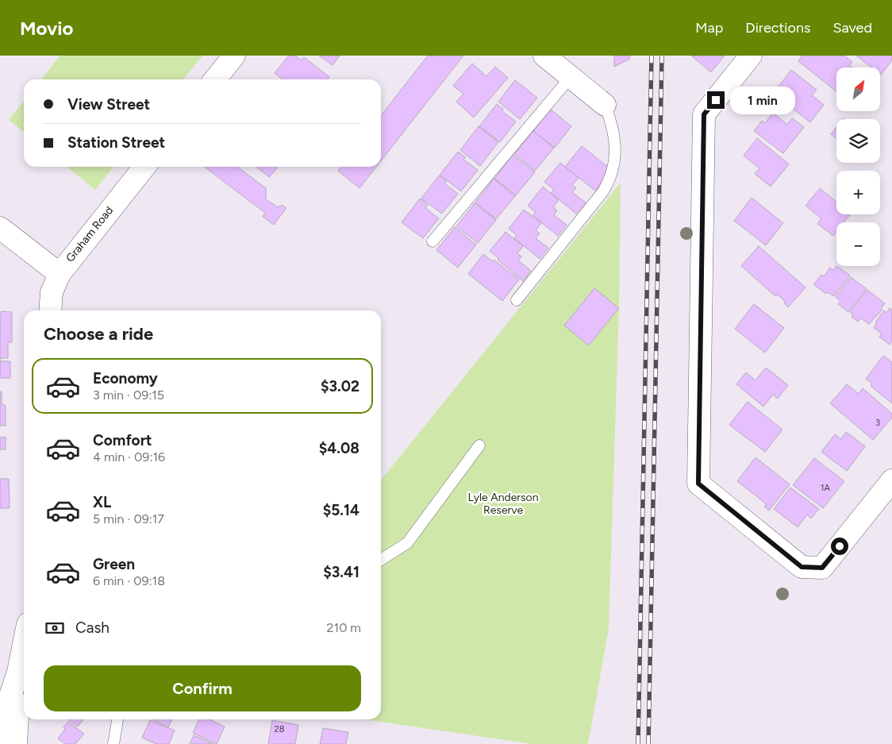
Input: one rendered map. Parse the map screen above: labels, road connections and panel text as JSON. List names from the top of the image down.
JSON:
{
  "streets": {
    "street": ["Graham Road"]
  },
  "parks": ["Lyle Anderson Reserve"],
  "house_numbers": ["3", "1A", "28"],
  "north": "top right",
  "page": {
    "header": "Movio",
    "nav": ["Map", "Directions", "Saved"],
    "map_buttons": ["+", "−"],
    "banner": ["View Street", "Station Street"],
    "bubble": "1 min",
    "heading": "Choose a ride",
    "list": [
      {
        "name": "Economy",
        "note": "3 min · 09:15",
        "value": "$3.02"
      },
      {
        "name": "Comfort",
        "note": "4 min · 09:16",
        "value": "$4.08"
      },
      {
        "name": "XL",
        "note": "5 min · 09:17",
        "value": "$5.14"
      },
      {
        "name": "Green",
        "note": "6 min · 09:18",
        "value": "$3.41"
      }
    ],
    "pay": ["Cash", "210 m"],
    "buttons": "Confirm"
  }
}
